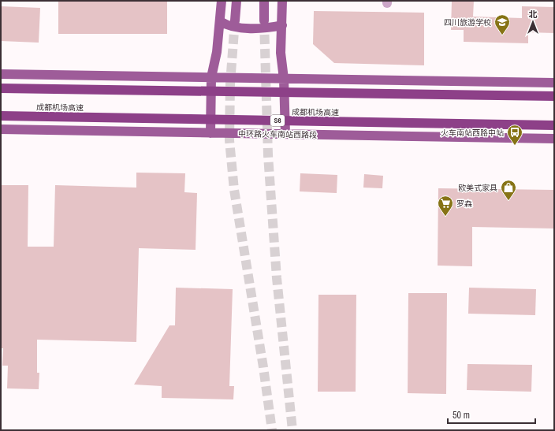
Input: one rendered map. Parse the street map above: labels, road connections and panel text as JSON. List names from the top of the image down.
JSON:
{
  "streets": {
    "highway": ["成都机场高速", "S6"],
    "main road": ["中环路火车南站西路段"]
  },
  "places": {
    "school or university": ["四川旅游学校"],
    "bus stop": ["火车南站西路中站"],
    "shop": ["欧美式家具"],
    "supermarket": ["罗森"]
  },
  "scale_bar": "50 m",
  "north": "top"
}
